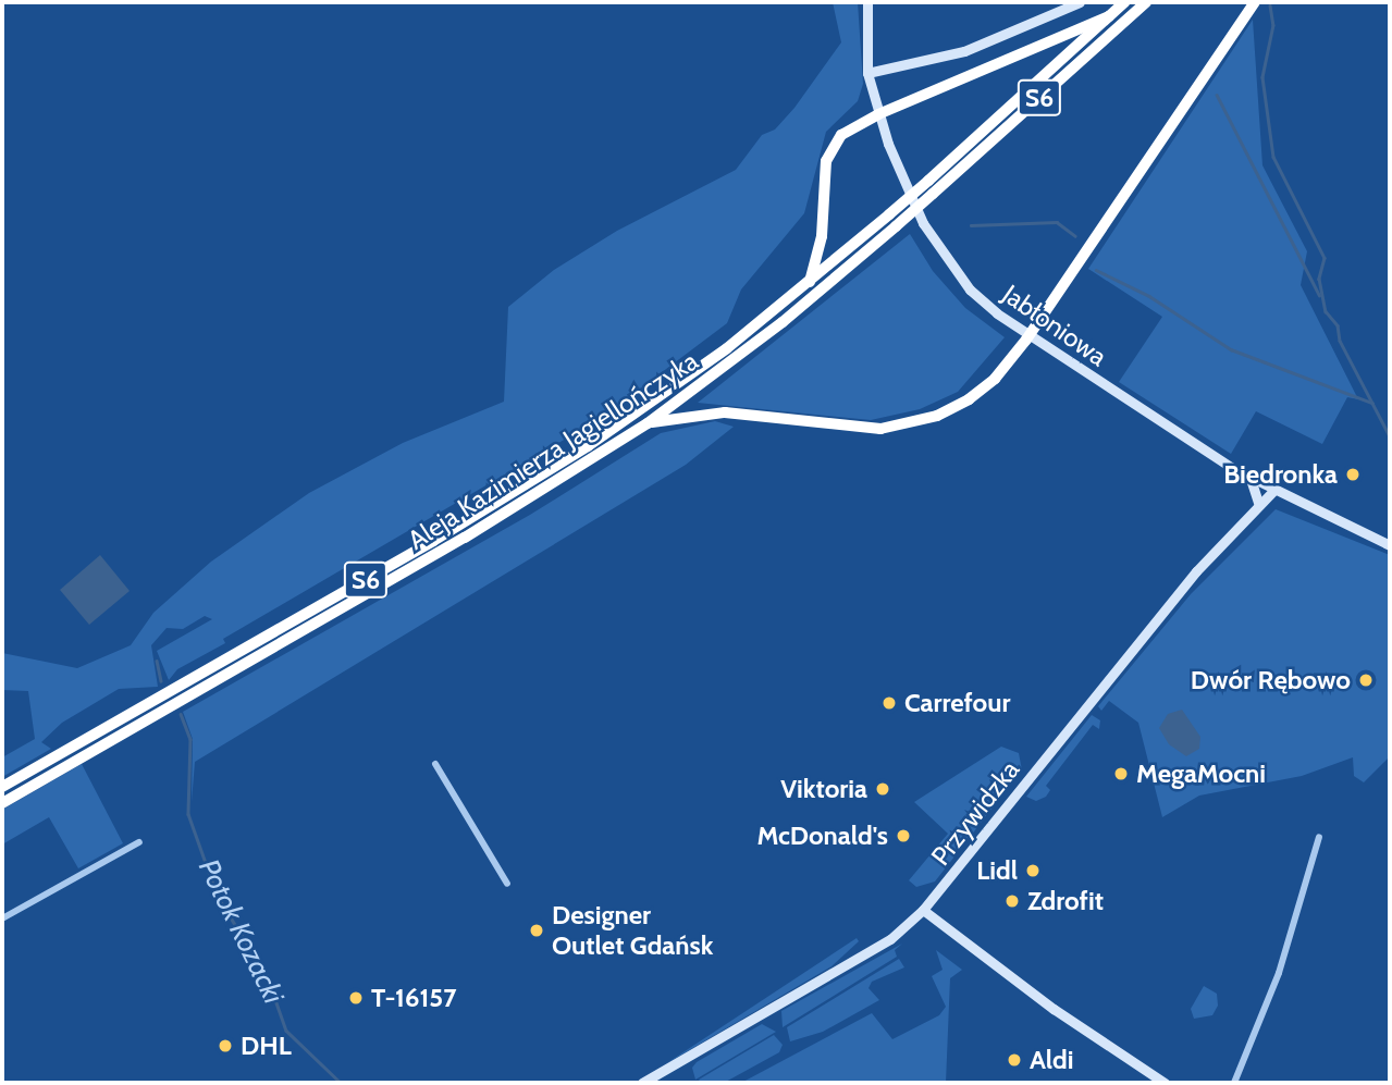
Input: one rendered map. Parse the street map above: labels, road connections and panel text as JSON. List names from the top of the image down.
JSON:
{
  "streets": {
    "highway": ["S6", "Aleja Kazimierza Jagiellończyka"],
    "street": ["Jabłoniowa", "Przywidzka"]
  },
  "crossings": [
    ["Jabłoniowa", "Przywidzka"]
  ],
  "water": ["Potok Kozacki"],
  "places": [
    "Biedronka",
    "Dwór Rębowo",
    "Carrefour",
    "MegaMocni",
    "Viktoria",
    "McDonald's",
    "Lidl",
    "Zdrofit",
    "Designer Outlet Gdańsk",
    "T-16157",
    "DHL",
    "Aldi"
  ]
}
